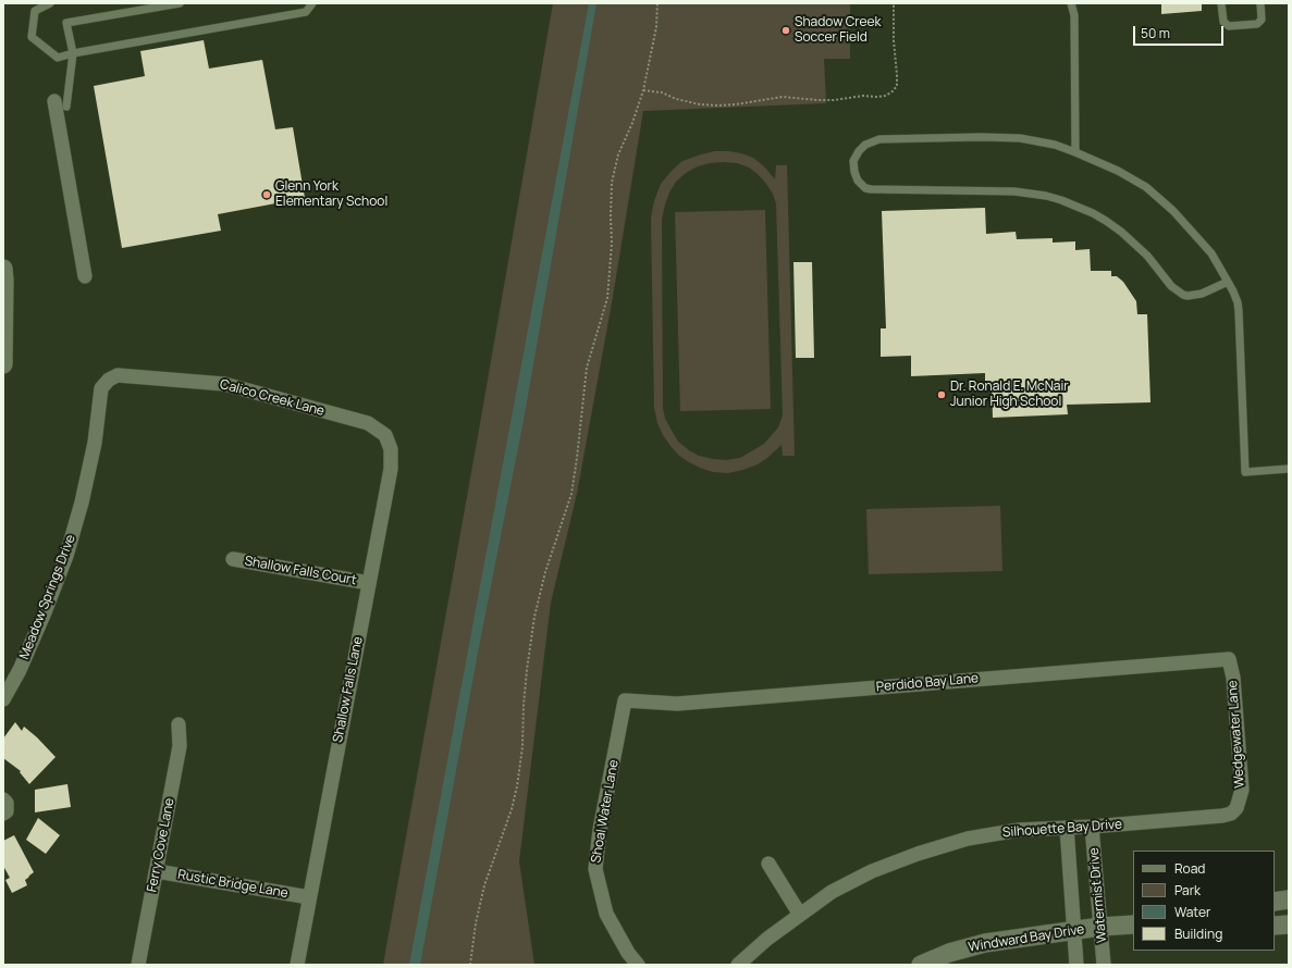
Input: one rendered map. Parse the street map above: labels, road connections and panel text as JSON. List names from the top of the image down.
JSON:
{
  "streets": {
    "street": [
      "Calico Creek Lane",
      "Shallow Falls Court",
      "Meadow Springs Drive",
      "Perdido Bay Lane",
      "Shallow Falls Lane",
      "Wedgewater Lane",
      "Shoal Water Lane",
      "Silhouette Bay Drive",
      "Ferry Cove Lane",
      "Rustic Bridge Lane",
      "Watermist Drive",
      "Windward Bay Drive"
    ]
  },
  "crossings": [
    ["Calico Creek Lane", "Meadow Springs Drive"],
    ["Calico Creek Lane", "Shallow Falls Lane"],
    ["Shallow Falls Court", "Shallow Falls Lane"],
    ["Perdido Bay Lane", "Wedgewater Lane"],
    ["Perdido Bay Lane", "Shoal Water Lane"],
    ["Shallow Falls Lane", "Rustic Bridge Lane"],
    ["Wedgewater Lane", "Silhouette Bay Drive"],
    ["Silhouette Bay Drive", "Watermist Drive"],
    ["Ferry Cove Lane", "Rustic Bridge Lane"],
    ["Watermist Drive", "Windward Bay Drive"]
  ],
  "places": ["Shadow Creek Soccer Field", "Glenn York Elementary School", "Dr. Ronald E. McNair Junior High School"],
  "legend": [
    "Road",
    "Park",
    "Water",
    "Building"
  ],
  "scale_bar": "50 m"
}
